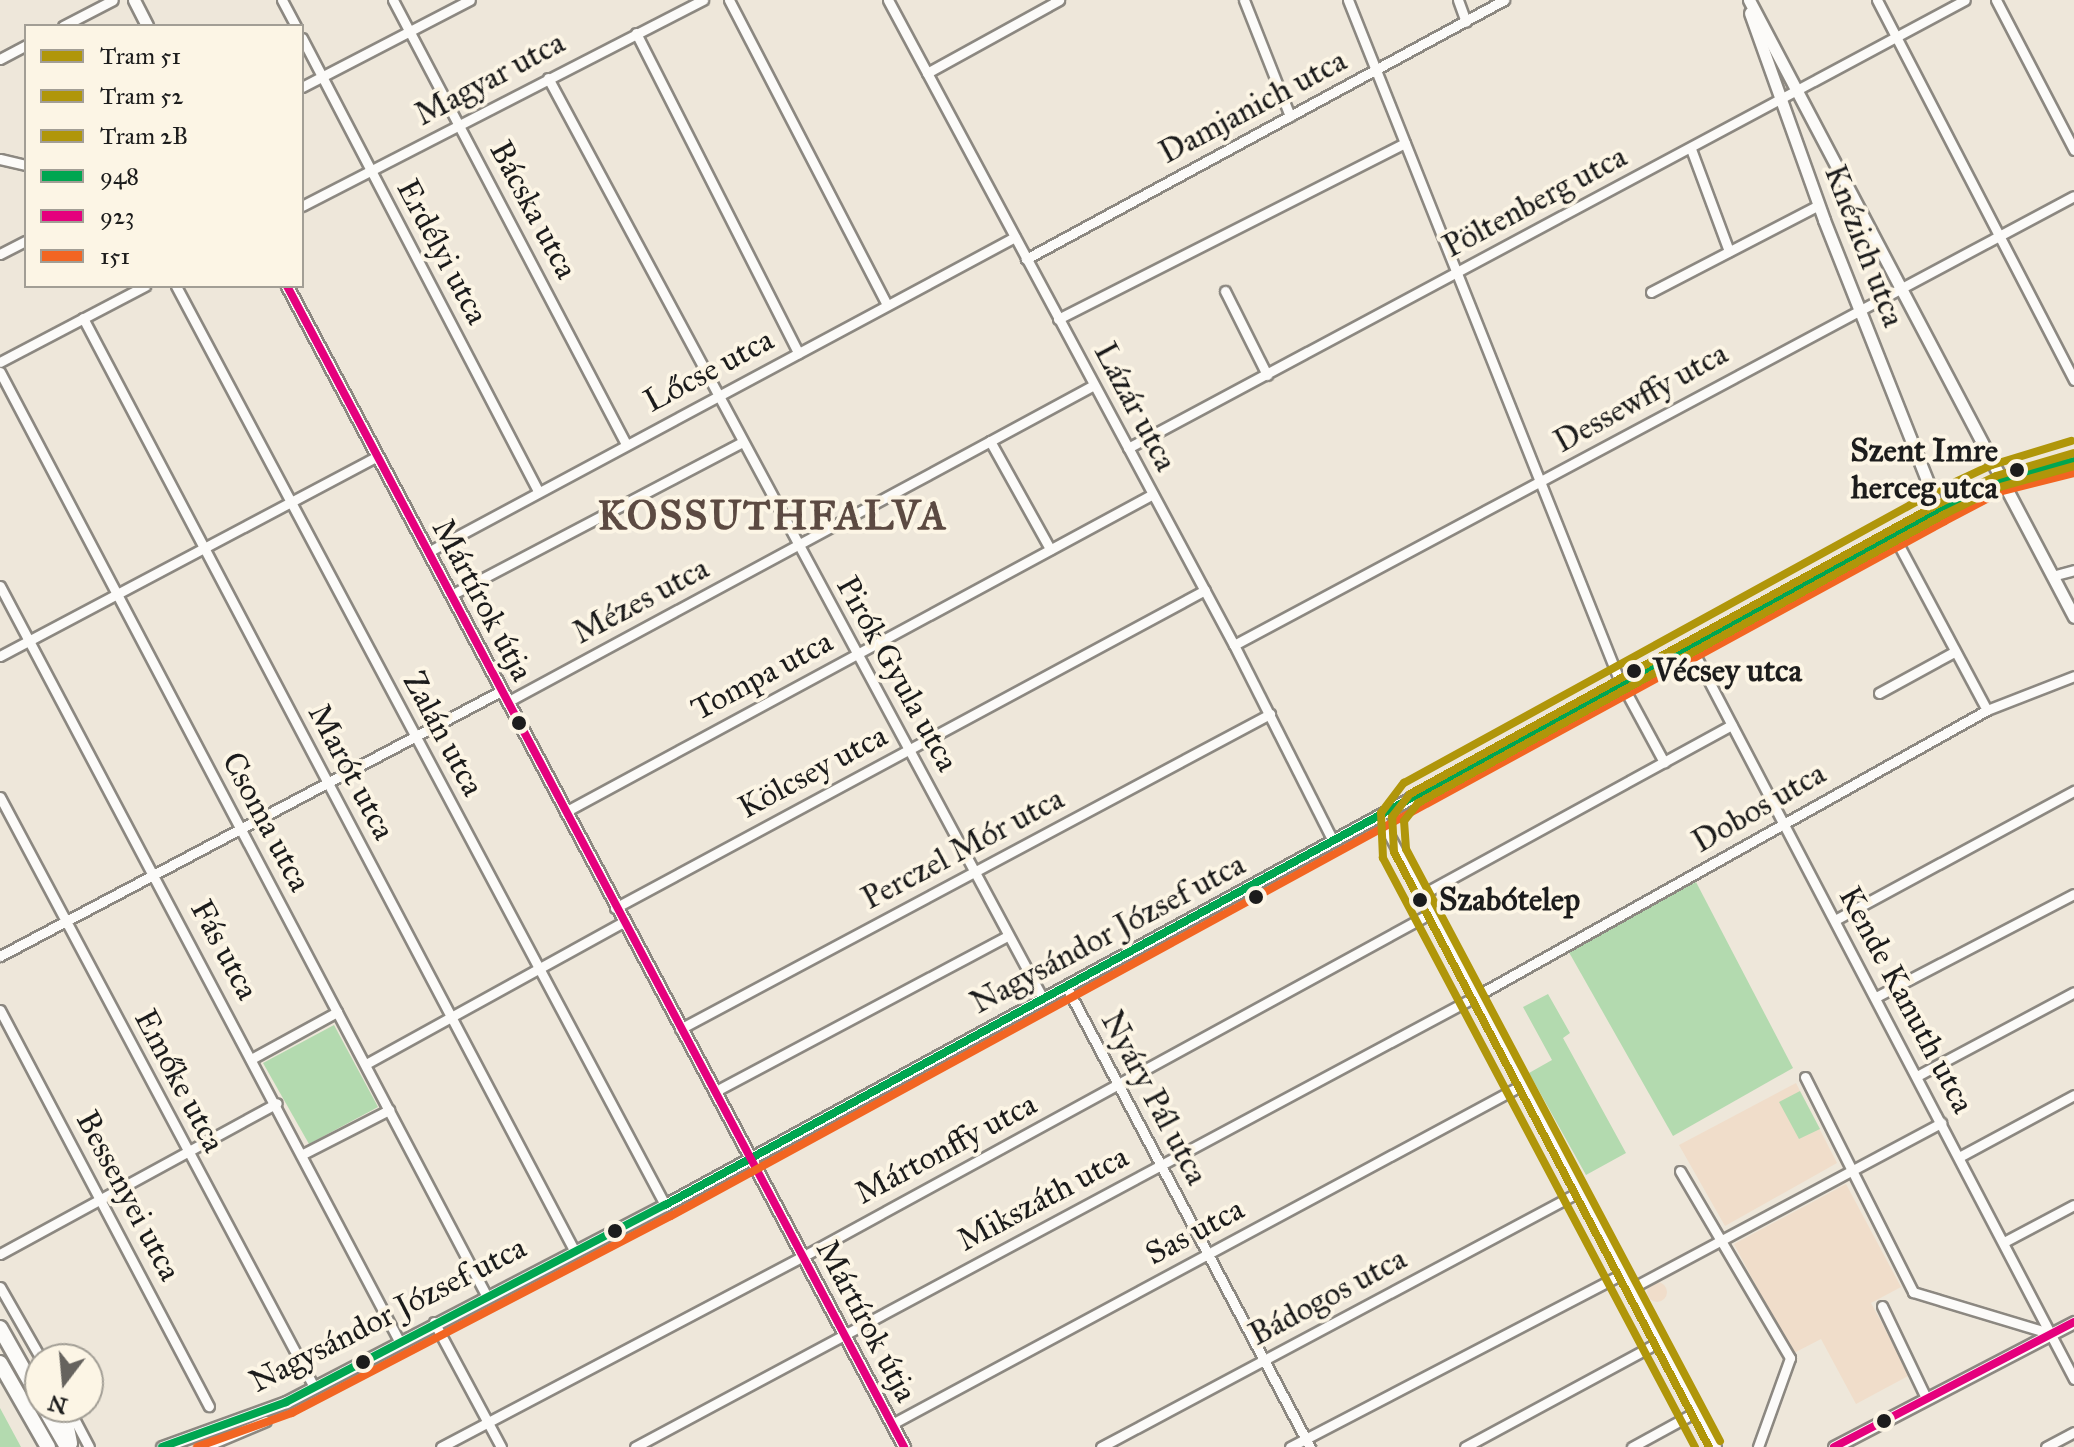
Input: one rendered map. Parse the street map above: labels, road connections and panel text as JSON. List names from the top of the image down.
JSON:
{
  "streets": {
    "street": [
      "Magyar utca",
      "Damjanich utca",
      "Pöltenberg utca",
      "Bácska utca",
      "Knézich utca",
      "Erdélyi utca",
      "Lőcse utca",
      "Dessewffy utca",
      "Lázár utca",
      "Mártírok útja",
      "Mézes utca",
      "Pirók Gyula utca",
      "Tompa utca",
      "Zalán utca",
      "Marót utca",
      "Kölcsey utca",
      "Dobos utca",
      "Csoma utca",
      "Perczel Mór utca",
      "Nagysándor József utca",
      "Fás utca",
      "Kende Kanuth utca",
      "Emőke utca",
      "Nyáry Pál utca",
      "Mártonffy utca",
      "Bessenyei utca",
      "Mikszáth utca",
      "Sas utca",
      "Bádogos utca"
    ]
  },
  "crossings": [
    ["Magyar utca", "Bácska utca"],
    ["Magyar utca", "Erdélyi utca"],
    ["Magyar utca", "Pirók Gyula utca"],
    ["Damjanich utca", "Lázár utca"],
    ["Pöltenberg utca", "Knézich utca"],
    ["Pöltenberg utca", "Lázár utca"],
    ["Bácska utca", "Lőcse utca"],
    ["Knézich utca", "Dessewffy utca"],
    ["Knézich utca", "Nagysándor József utca"],
    ["Erdélyi utca", "Lőcse utca"],
    ["Lőcse utca", "Lázár utca"],
    ["Lőcse utca", "Mártírok útja"],
    ["Lőcse utca", "Pirók Gyula utca"],
    ["Dessewffy utca", "Lázár utca"],
    ["Lázár utca", "Mézes utca"],
    ["Lázár utca", "Tompa utca"],
    ["Lázár utca", "Kölcsey utca"],
    ["Lázár utca", "Perczel Mór utca"],
    ["Lázár utca", "Nagysándor József utca"],
    ["Mártírok útja", "Mézes utca"],
    ["Mártírok útja", "Tompa utca"],
    ["Mártírok útja", "Kölcsey utca"],
    ["Mártírok útja", "Perczel Mór utca"],
    ["Mártírok útja", "Nagysándor József utca"],
    ["Mártírok útja", "Mártonffy utca"],
    ["Mártírok útja", "Mikszáth utca"],
    ["Mártírok útja", "Sas utca"],
    ["Mézes utca", "Pirók Gyula utca"],
    ["Mézes utca", "Zalán utca"],
    ["Mézes utca", "Marót utca"],
    ["Mézes utca", "Csoma utca"],
    ["Mézes utca", "Fás utca"],
    ["Mézes utca", "Emőke utca"],
    ["Pirók Gyula utca", "Tompa utca"],
    ["Pirók Gyula utca", "Kölcsey utca"],
    ["Pirók Gyula utca", "Perczel Mór utca"],
    ["Pirók Gyula utca", "Nagysándor József utca"],
    ["Zalán utca", "Nagysándor József utca"],
    ["Marót utca", "Nagysándor József utca"],
    ["Dobos utca", "Kende Kanuth utca"],
    ["Dobos utca", "Mikszáth utca"],
    ["Csoma utca", "Nagysándor József utca"],
    ["Nagysándor József utca", "Fás utca"],
    ["Nagysándor József utca", "Kende Kanuth utca"],
    ["Nagysándor József utca", "Emőke utca"],
    ["Nagysándor József utca", "Nyáry Pál utca"],
    ["Nyáry Pál utca", "Mártonffy utca"],
    ["Nyáry Pál utca", "Mikszáth utca"],
    ["Nyáry Pál utca", "Sas utca"],
    ["Nyáry Pál utca", "Bádogos utca"]
  ],
  "districts": ["KOSSUTHFALVA"],
  "places": ["Szent Imre herceg utca", "Vécsey utca", "Szabótelep"],
  "lines": [
    "transit line 923",
    "tram line 2B",
    "tram line 51",
    "transit line 948",
    "tram line 52",
    "transit line 151"
  ],
  "legend": [
    "Tram 51",
    "Tram 52",
    "Tram 2B",
    "948",
    "923",
    "151"
  ],
  "north": "bottom"
}
